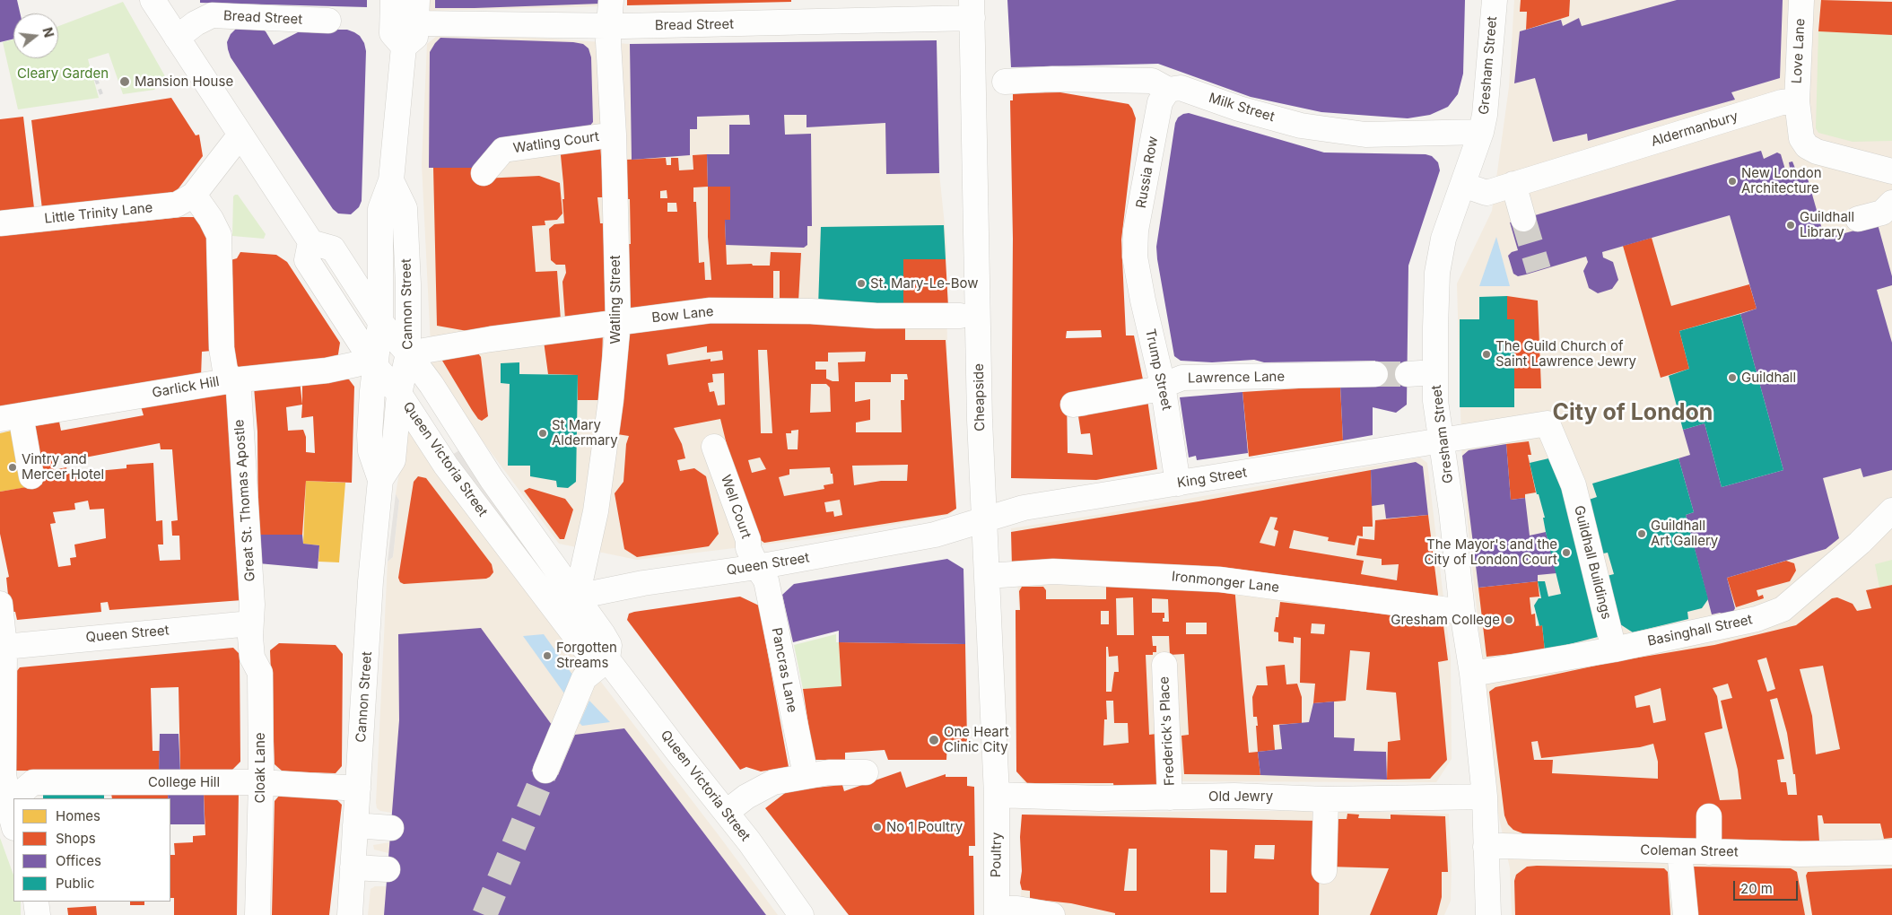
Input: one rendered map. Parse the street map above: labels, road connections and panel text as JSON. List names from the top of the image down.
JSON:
{
  "streets": {
    "street": [
      "Bread Street",
      "Love Lane",
      "Gresham Street",
      "Milk Street",
      "Aldermanbury",
      "Watling Court",
      "Russia Row",
      "Little Trinity Lane",
      "Watling Street",
      "Cannon Street",
      "Bow Lane",
      "Trump Street",
      "Lawrence Lane",
      "Garlick Hill",
      "Cheapside",
      "Queen Victoria Street",
      "King Street",
      "Great St. Thomas Apostle",
      "Well Court",
      "Guildhall Buildings",
      "Queen Street",
      "Ironmonger Lane",
      "Basinghall Street",
      "Pancras Lane",
      "Frederick's Place",
      "Cloak Lane",
      "College Hill",
      "Old Jewry",
      "Coleman Street",
      "Poultry"
    ]
  },
  "crossings": [
    ["Bread Street", "Watling Street"],
    ["Bread Street", "Cheapside"],
    ["Love Lane", "Aldermanbury"],
    ["Gresham Street", "Milk Street"],
    ["Gresham Street", "Aldermanbury"],
    ["Gresham Street", "King Street"],
    ["Gresham Street", "Ironmonger Lane"],
    ["Gresham Street", "Basinghall Street"],
    ["Gresham Street", "Old Jewry"],
    ["Gresham Street", "Coleman Street"],
    ["Milk Street", "Russia Row"],
    ["Watling Court", "Watling Street"],
    ["Russia Row", "Trump Street"],
    ["Little Trinity Lane", "Great St. Thomas Apostle"],
    ["Watling Street", "Bow Lane"],
    ["Watling Street", "Queen Victoria Street"],
    ["Watling Street", "Queen Street"],
    ["Cannon Street", "Bow Lane"],
    ["Cannon Street", "Garlick Hill"],
    ["Cannon Street", "Queen Victoria Street"],
    ["Cannon Street", "College Hill"],
    ["Bow Lane", "Queen Victoria Street"],
    ["Trump Street", "Lawrence Lane"],
    ["Trump Street", "King Street"],
    ["Garlick Hill", "Queen Victoria Street"],
    ["Garlick Hill", "Great St. Thomas Apostle"],
    ["Cheapside", "King Street"],
    ["Cheapside", "Queen Street"],
    ["Cheapside", "Ironmonger Lane"],
    ["Cheapside", "Old Jewry"],
    ["Cheapside", "Poultry"],
    ["Queen Victoria Street", "Queen Street"],
    ["King Street", "Guildhall Buildings"],
    ["King Street", "Queen Street"],
    ["Great St. Thomas Apostle", "Queen Street"],
    ["Great St. Thomas Apostle", "Cloak Lane"],
    ["Well Court", "Queen Street"],
    ["Well Court", "Pancras Lane"],
    ["Guildhall Buildings", "Basinghall Street"],
    ["Queen Street", "Pancras Lane"],
    ["Queen Street", "Cloak Lane"],
    ["Frederick's Place", "Old Jewry"],
    ["Cloak Lane", "College Hill"],
    ["Old Jewry", "Poultry"]
  ],
  "districts": ["City of London"],
  "parks": ["Cleary Garden"],
  "places": [
    "Mansion House",
    "New London Architecture",
    "Guildhall Library",
    "St. Mary-Le-Bow",
    "The Guild Church of Saint Lawrence Jewry",
    "Guildhall",
    "St Mary Aldermary",
    "Vintry and Mercer Hotel",
    "Guildhall Art Gallery",
    "The Mayor's and the City of London Court",
    "Gresham College",
    "Forgotten Streams",
    "One Heart Clinic City",
    "No 1 Poultry"
  ],
  "legend": [
    "Homes",
    "Shops",
    "Offices",
    "Public"
  ],
  "scale_bar": "20 m",
  "north": "right"
}
